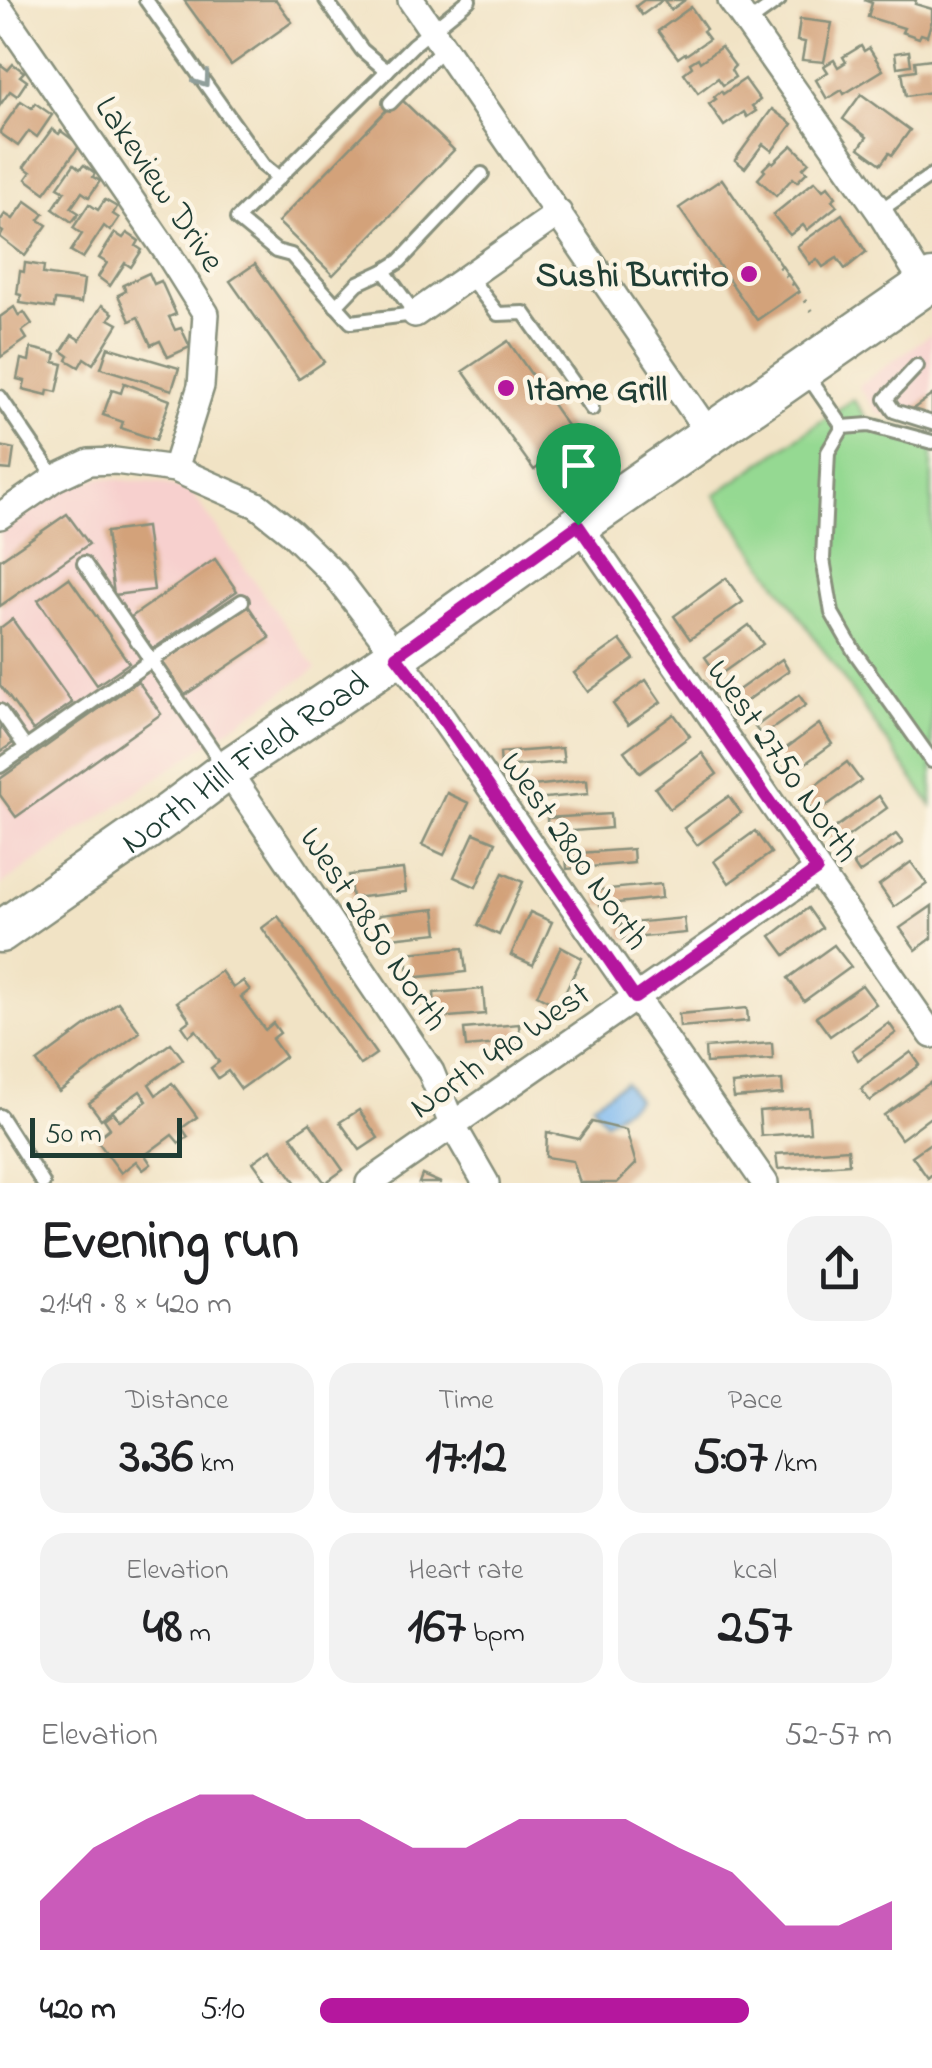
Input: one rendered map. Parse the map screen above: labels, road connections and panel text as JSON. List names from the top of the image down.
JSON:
{
  "streets": {
    "main road": ["North Hill Field Road"],
    "street": [
      "Lakeview Drive",
      "West 2750 North",
      "West 2800 North",
      "West 2850 North",
      "North 490 West"
    ]
  },
  "crossings": [
    ["Lakeview Drive", "West 2800 North"],
    ["West 2750 North", "North Hill Field Road"],
    ["West 2750 North", "North 490 West"],
    ["North Hill Field Road", "West 2800 North"],
    ["North Hill Field Road", "West 2850 North"],
    ["West 2800 North", "North 490 West"],
    ["West 2850 North", "North 490 West"]
  ],
  "places": ["Sushi Burrito", "Itame Grill"],
  "scale_bar": "50 m",
  "page": {
    "scale": "50 m",
    "heading": ["Evening run", "21:49 · 8 × 420 m"],
    "stats": [
      ["Distance", "3.36 km"],
      ["Time", "17:12"],
      ["Pace", "5:07 /km"],
      ["Elevation", "48 m"],
      ["Heart rate", "167 bpm"],
      ["kcal", "257"]
    ],
    "chart": ["Elevation", "52–57 m"],
    "list": [
      {
        "name": "420 m",
        "note": "5:10"
      }
    ]
  }
}
